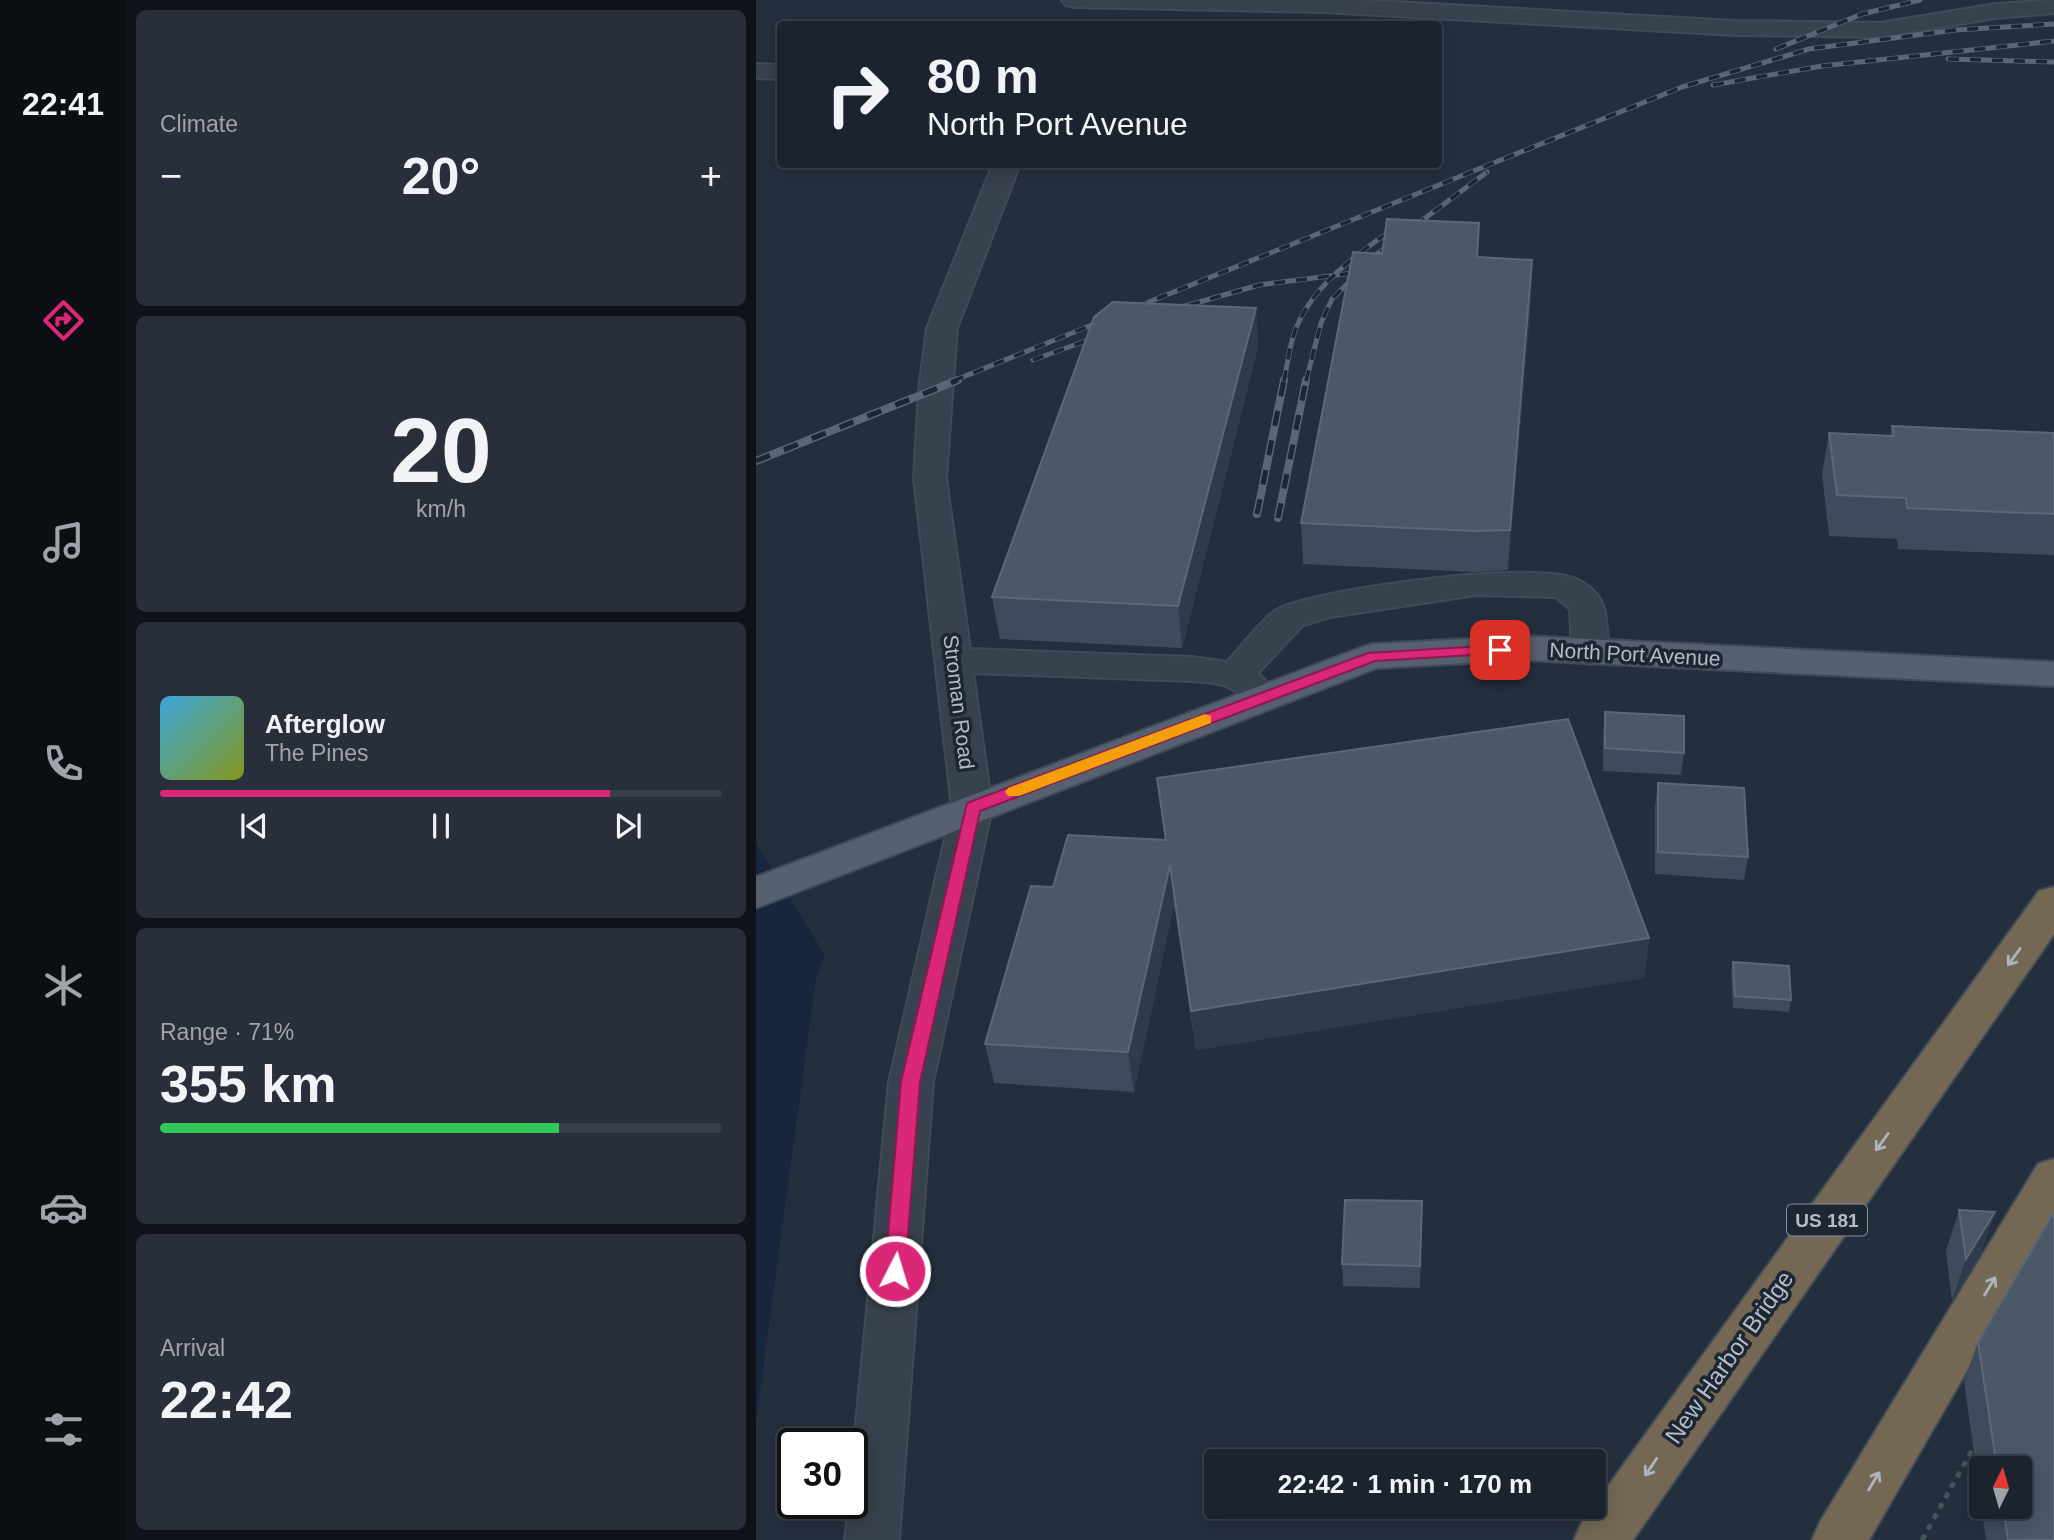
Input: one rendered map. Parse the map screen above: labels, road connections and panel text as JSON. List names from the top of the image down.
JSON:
{
  "streets": {
    "highway": ["US 181", "New Harbor Bridge"],
    "main road": ["North Port Avenue"],
    "street": ["Stroman Road"]
  },
  "crossings": [
    ["North Port Avenue", "Stroman Road"]
  ],
  "north": "top",
  "page": {
    "tabs": "22:41",
    "tile": [
      "Climate",
      ["20", "km/h"],
      ["Range · 71%", "355 km"],
      ["Arrival", "22:42"]
    ],
    "turn": ["80 m", "North Port Avenue"],
    "heat": ["−", "20°", "+"],
    "song": ["Afterglow", "The Pines"],
    "limit": "30",
    "trip": "22:42 · 1 min · 170 m"
  }
}
